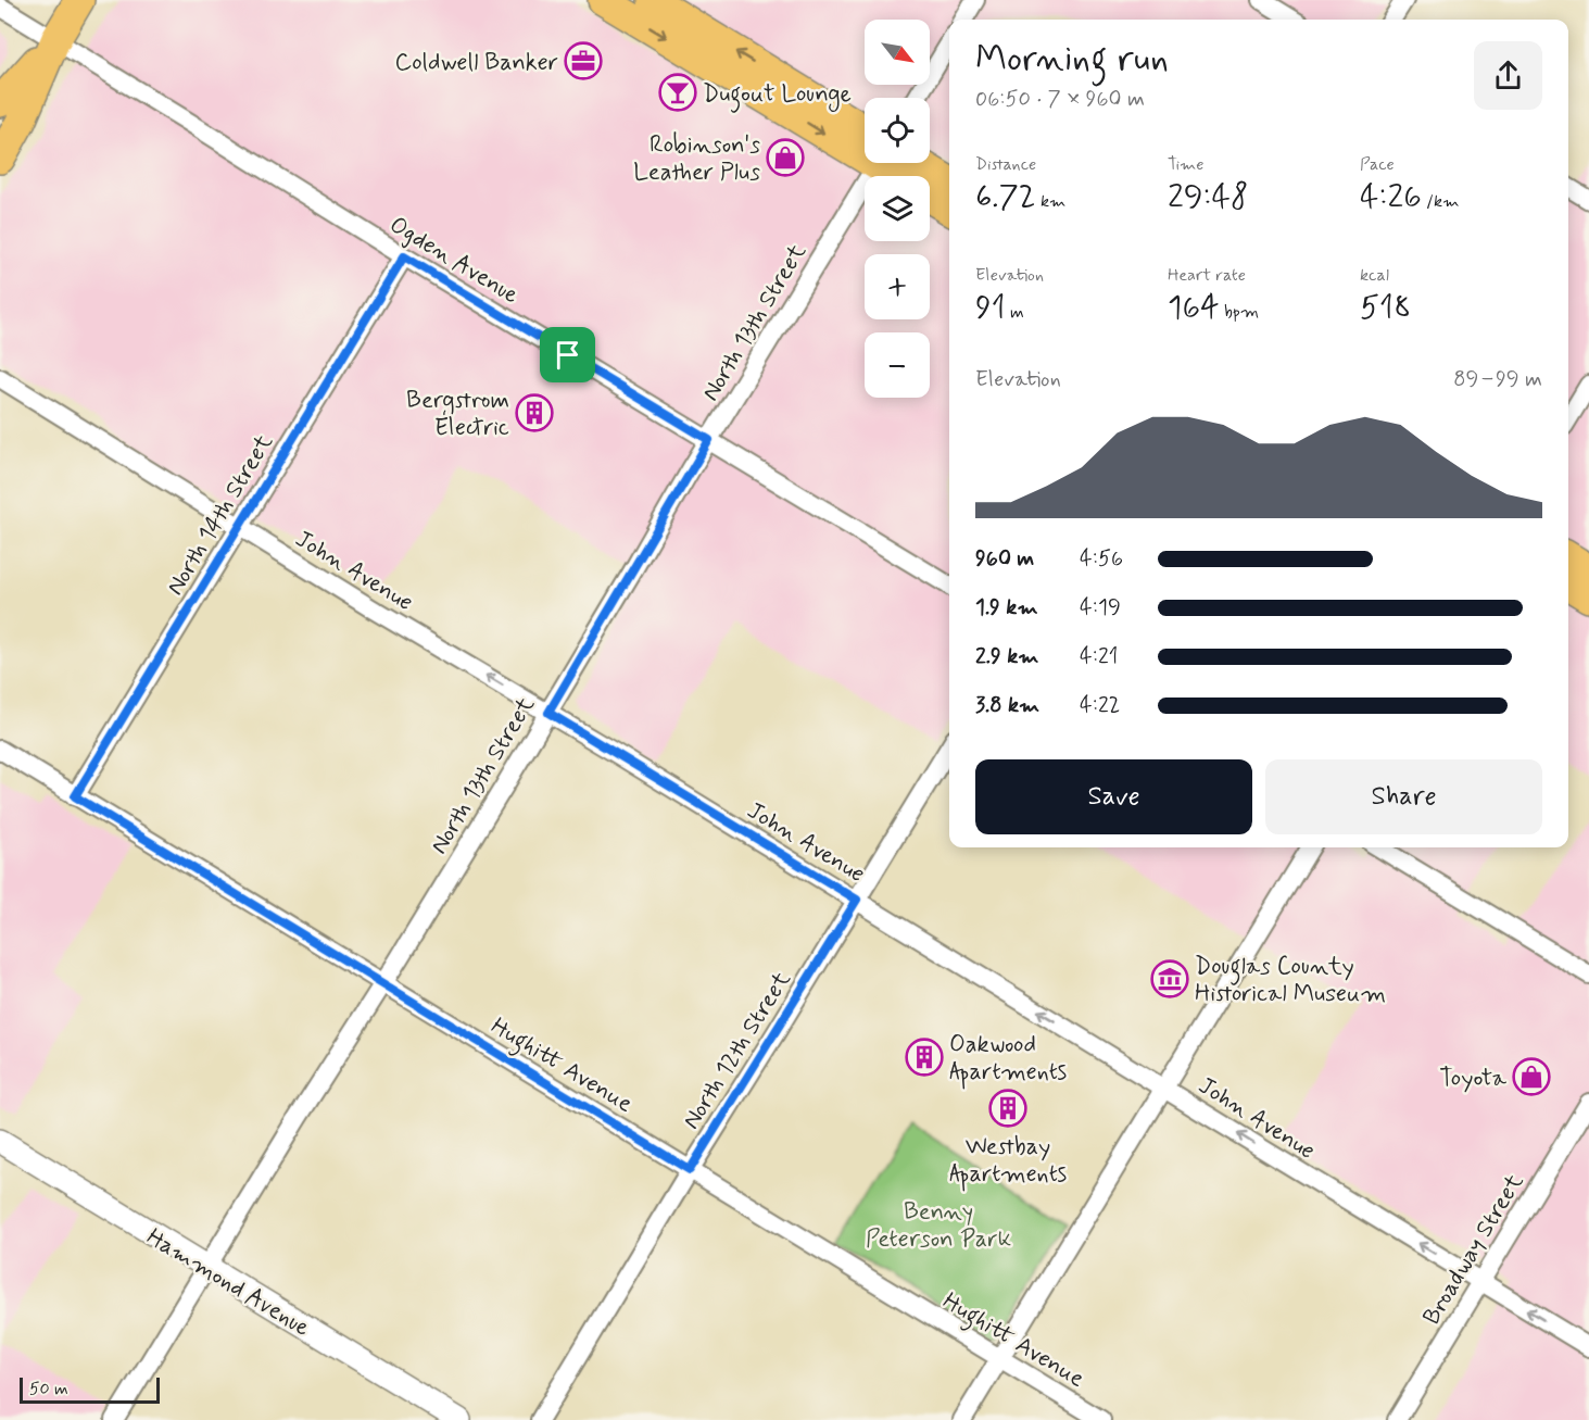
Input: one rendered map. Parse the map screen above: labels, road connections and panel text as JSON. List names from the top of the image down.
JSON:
{
  "streets": {
    "street": [
      "Ogden Avenue",
      "North 13th Street",
      "North 14th Street",
      "John Avenue",
      "North 12th Street",
      "Hughitt Avenue",
      "Broadway Street",
      "Hammond Avenue"
    ]
  },
  "crossings": [
    ["Ogden Avenue", "North 13th Street"],
    ["Ogden Avenue", "North 14th Street"],
    ["North 13th Street", "John Avenue"],
    ["North 13th Street", "Hughitt Avenue"],
    ["North 13th Street", "Hammond Avenue"],
    ["North 14th Street", "John Avenue"],
    ["North 14th Street", "Hughitt Avenue"],
    ["John Avenue", "North 12th Street"],
    ["John Avenue", "Broadway Street"],
    ["North 12th Street", "Hughitt Avenue"]
  ],
  "one_way": ["John Avenue"],
  "parks": ["Benny Peterson Park"],
  "places": {
    "office": ["Coldwell Banker"],
    "bar": ["Dugout Lounge"],
    "shop": ["Robinson's Leather Plus", "Toyota"],
    "building": ["Bergstrom Electric", "Oakwood Apartments", "Westbay Apartments"],
    "museum": ["Douglas County Historical Museum"]
  },
  "scale_bar": "50 m",
  "north": "bottom right",
  "page": {
    "map_buttons": ["+", "−"],
    "heading": ["Morning run", "06:50 · 7 × 960 m"],
    "stats": [
      ["Distance", "6.72 km"],
      ["Time", "29:48"],
      ["Pace", "4:26 /km"],
      ["Elevation", "91 m"],
      ["Heart rate", "164 bpm"],
      ["kcal", "518"]
    ],
    "chart": ["Elevation", "89–99 m"],
    "list": [
      {
        "name": "960 m",
        "note": "4:56"
      },
      {
        "name": "1.9 km",
        "note": "4:19"
      },
      {
        "name": "2.9 km",
        "note": "4:21"
      },
      {
        "name": "3.8 km",
        "note": "4:22"
      }
    ],
    "buttons": ["Save", "Share"],
    "scale": "50 m"
  }
}
